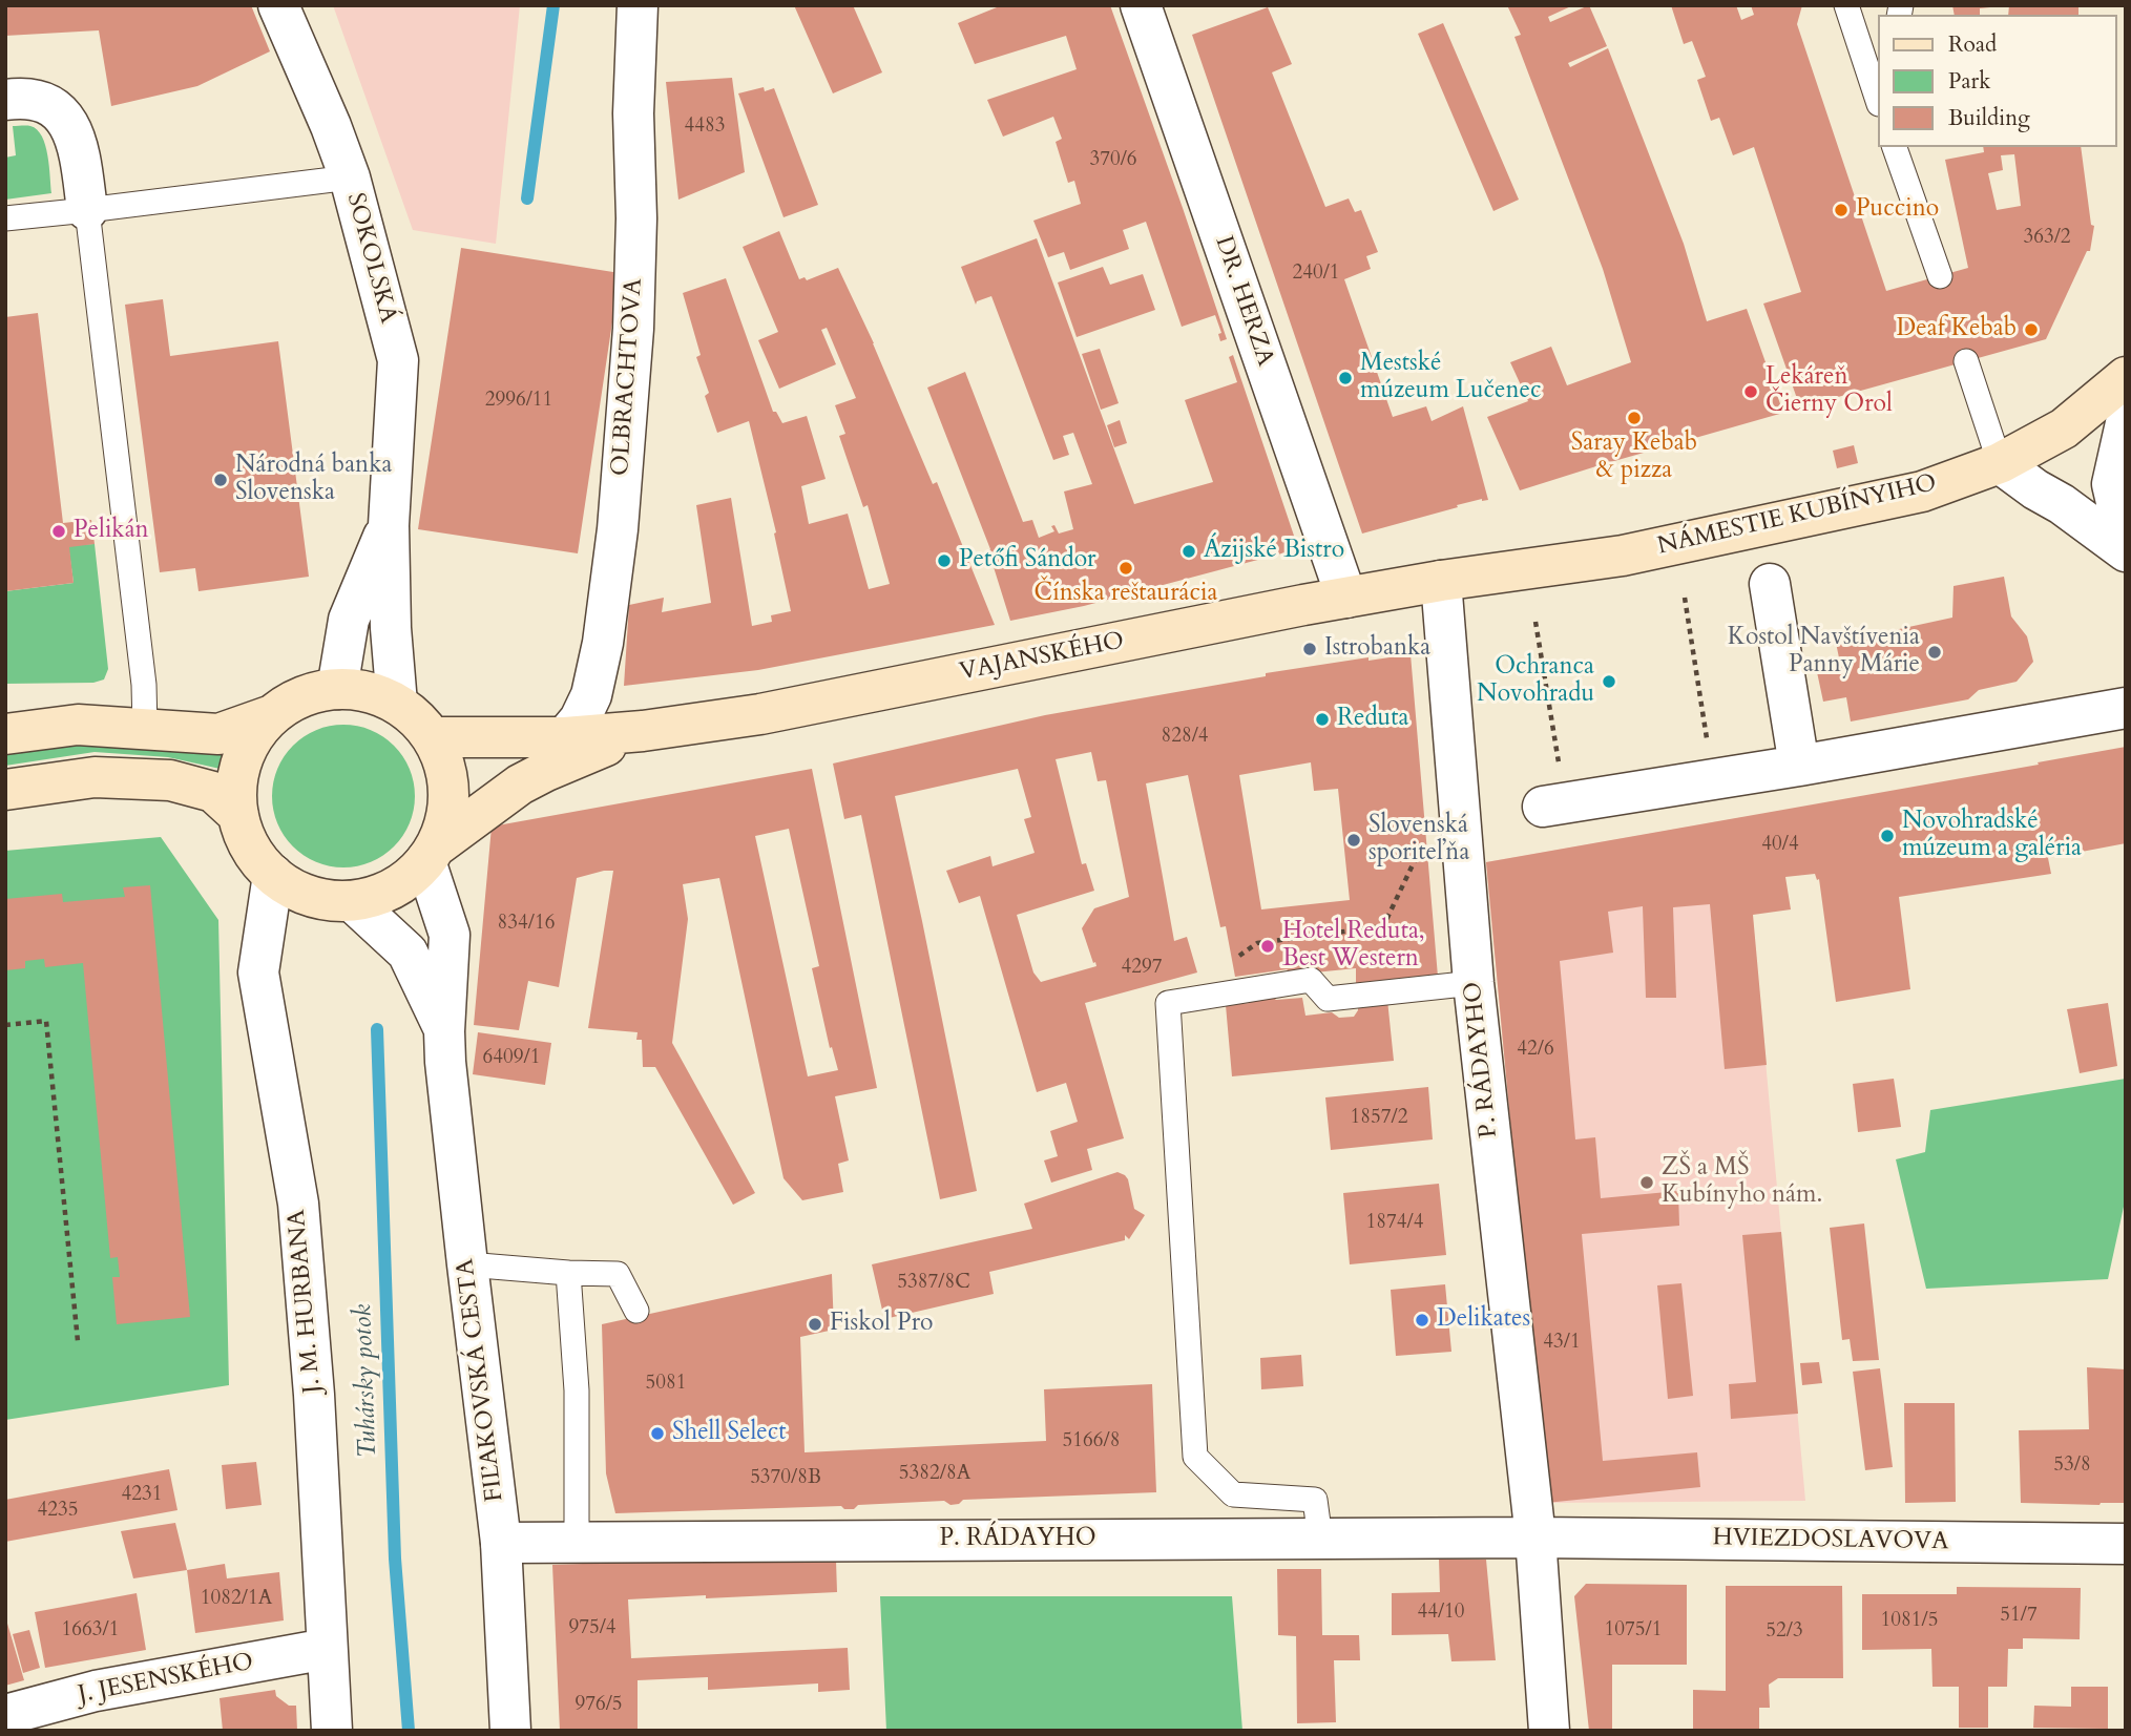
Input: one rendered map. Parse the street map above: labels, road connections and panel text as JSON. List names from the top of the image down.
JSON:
{
  "streets": {
    "main road": ["NÁMESTIE KUBÍNYIHO", "VAJANSKÉHO"],
    "street": [
      "SOKOLSKÁ",
      "DR. HERZA",
      "OLBRACHTOVA",
      "P. RÁDAYHO",
      "J. M. HURBANA",
      "FIĽAKOVSKÁ CESTA",
      "HVIEZDOSLAVOVA",
      "J. JESENSKÉHO"
    ]
  },
  "crossings": [
    ["SOKOLSKÁ", "VAJANSKÉHO"],
    ["SOKOLSKÁ", "J. M. HURBANA"],
    ["SOKOLSKÁ", "FIĽAKOVSKÁ CESTA"],
    ["DR. HERZA", "VAJANSKÉHO"],
    ["OLBRACHTOVA", "VAJANSKÉHO"],
    ["NÁMESTIE KUBÍNYIHO", "VAJANSKÉHO"],
    ["NÁMESTIE KUBÍNYIHO", "P. RÁDAYHO"],
    ["VAJANSKÉHO", "P. RÁDAYHO"],
    ["VAJANSKÉHO", "J. M. HURBANA"],
    ["VAJANSKÉHO", "FIĽAKOVSKÁ CESTA"],
    ["P. RÁDAYHO", "FIĽAKOVSKÁ CESTA"],
    ["P. RÁDAYHO", "HVIEZDOSLAVOVA"],
    ["J. M. HURBANA", "FIĽAKOVSKÁ CESTA"],
    ["J. M. HURBANA", "J. JESENSKÉHO"]
  ],
  "water": ["Tuhársky potok"],
  "places": [
    "Puccino",
    "Deaf Kebab",
    "Mestské múzeum Lučenec",
    "Lekáreň Čierny Orol",
    "Saray Kebab & pizza",
    "Národná banka Slovenska",
    "Pelikán",
    "Ázijské Bistro",
    "Petőfi Sándor",
    "Čínska reštaurácia",
    "Istrobanka",
    "Kostol Navštívenia Panny Márie",
    "Ochranca Novohradu",
    "Reduta",
    "Novohradské múzeum a galéria",
    "Slovenská sporiteľňa",
    "Hotel Reduta, Best Western",
    "ZŠ a MŠ Kubínyho nám.",
    "Delikates",
    "Fiskol Pro",
    "Shell Select"
  ],
  "house_numbers": [
    "4483",
    "370/6",
    "363/2",
    "240/1",
    "2996/11",
    "828/4",
    "40/4",
    "834/16",
    "4297",
    "42/6",
    "6409/1",
    "1857/2",
    "1874/4",
    "5387/8C",
    "43/1",
    "5081",
    "5166/8",
    "53/8",
    "5382/8A",
    "5370/8B",
    "4231",
    "4235",
    "1082/1A",
    "44/10",
    "51/7",
    "1081/5",
    "975/4",
    "1663/1",
    "1075/1",
    "52/3",
    "976/5"
  ],
  "legend": ["Road", "Park", "Building"]
}
